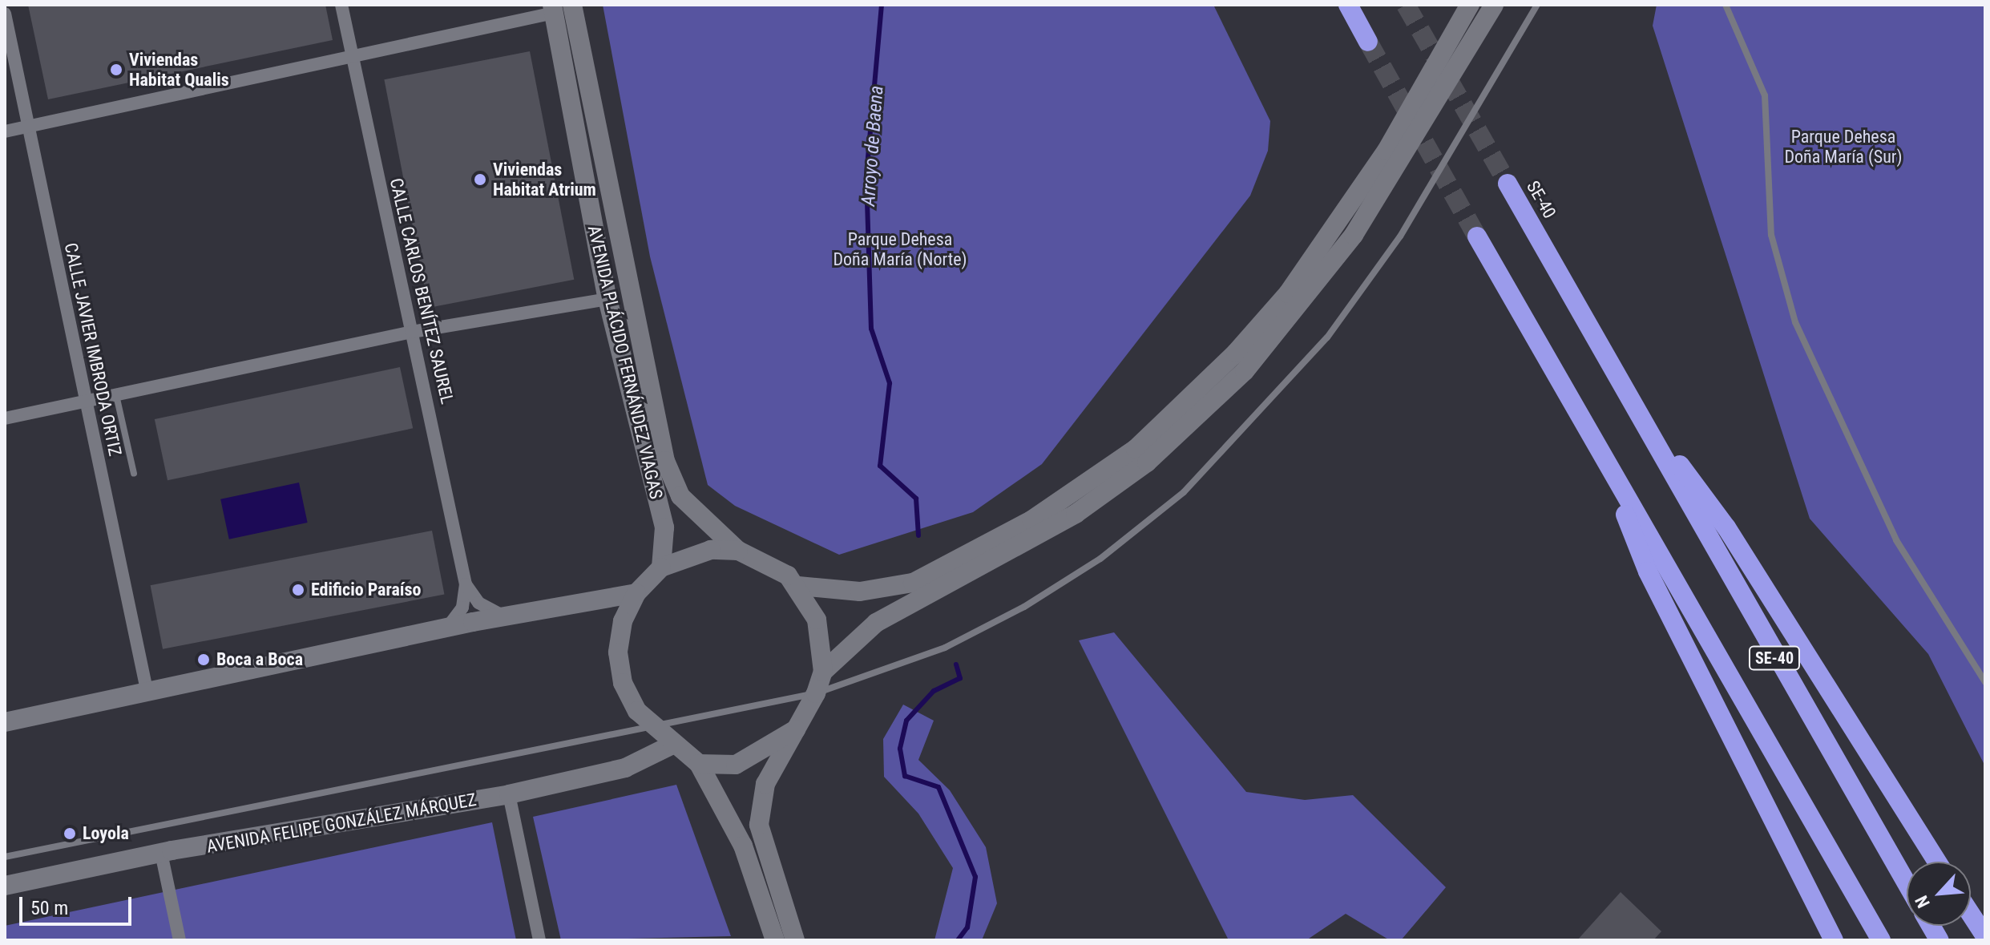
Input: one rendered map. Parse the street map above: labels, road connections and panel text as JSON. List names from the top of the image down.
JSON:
{
  "streets": {
    "highway": ["SE-40"],
    "main road": ["AVENIDA PLÁCIDO FERNÁNDEZ VIAGAS", "AVENIDA FELIPE GONZÁLEZ MÁRQUEZ"],
    "street": ["CALLE CARLOS BENÍTEZ SAUREL", "CALLE JAVIER IMBRODA ORTIZ"]
  },
  "water": ["Arroyo de Baena"],
  "parks": ["Parque Dehesa Doña María (Sur)", "Parque Dehesa Doña María (Norte)"],
  "places": [
    "Viviendas Habitat Qualis",
    "Viviendas Habitat Atrium",
    "Edificio Paraíso",
    "Boca a Boca",
    "Loyola"
  ],
  "scale_bar": "50 m",
  "north": "bottom left"
}
